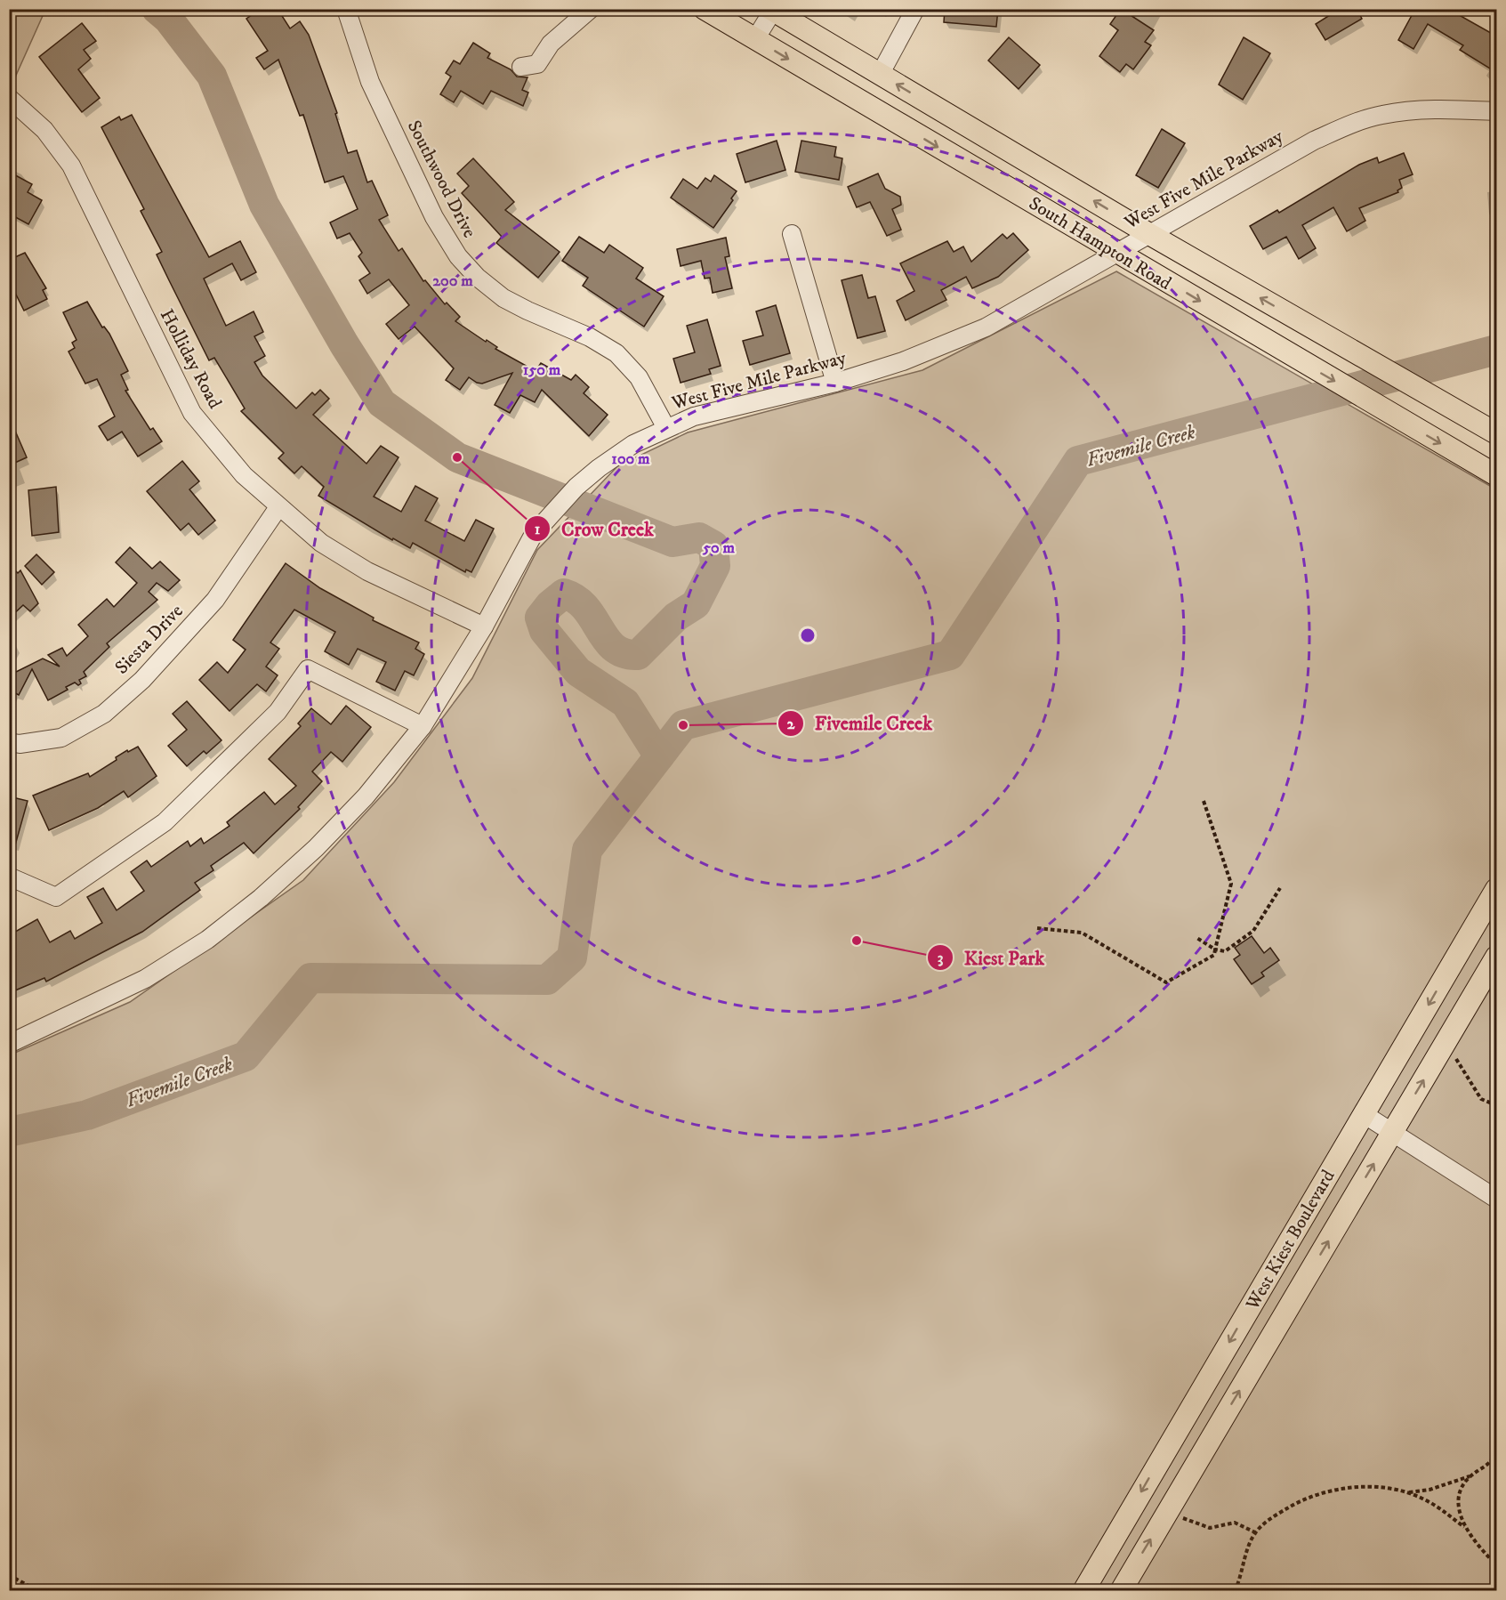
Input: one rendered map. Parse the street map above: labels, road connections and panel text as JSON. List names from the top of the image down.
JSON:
{
  "streets": {
    "main road": ["South Hampton Road", "West Kiest Boulevard"],
    "street": [
      "Southwood Drive",
      "West Five Mile Parkway",
      "Holliday Road",
      "Siesta Drive"
    ]
  },
  "crossings": [
    ["Southwood Drive", "West Five Mile Parkway"],
    ["West Five Mile Parkway", "South Hampton Road"],
    ["West Five Mile Parkway", "Holliday Road"],
    ["Holliday Road", "Siesta Drive"]
  ],
  "water": ["Fivemile Creek"],
  "places": ["Crow Creek", "Fivemile Creek", "Kiest Park"],
  "rings": [
    "200 m",
    "150 m",
    "100 m",
    "50 m"
  ]
}
